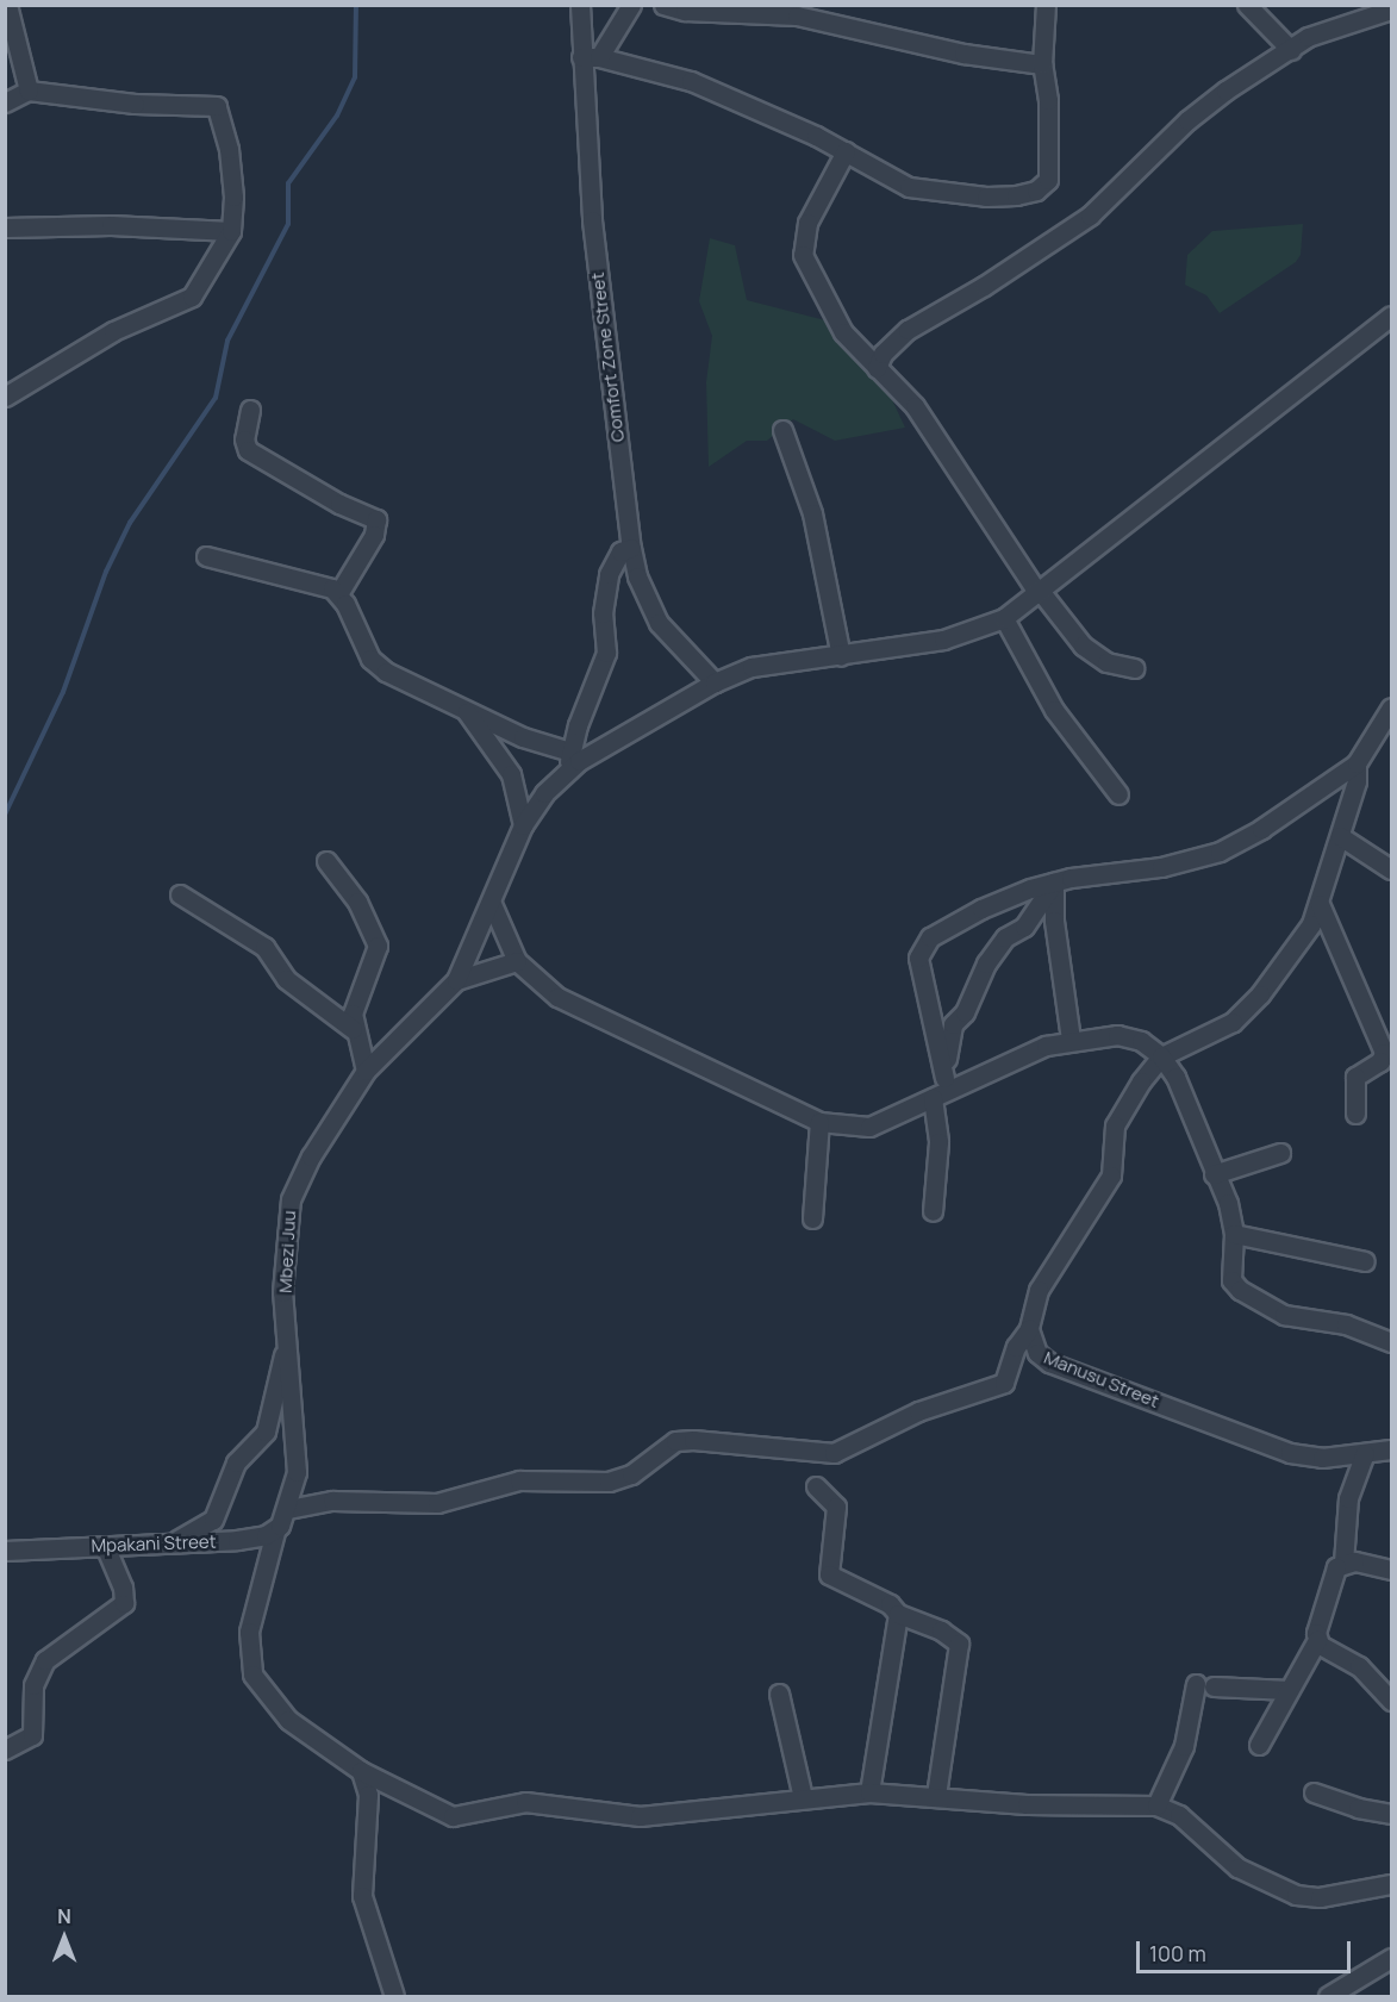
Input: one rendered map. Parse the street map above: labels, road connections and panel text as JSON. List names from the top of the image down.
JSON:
{
  "streets": {
    "street": [
      "Comfort Zone Street",
      "Mbezi Juu",
      "Manusu Street",
      "Mpakani Street"
    ]
  },
  "scale_bar": "100 m",
  "north": "top"
}
